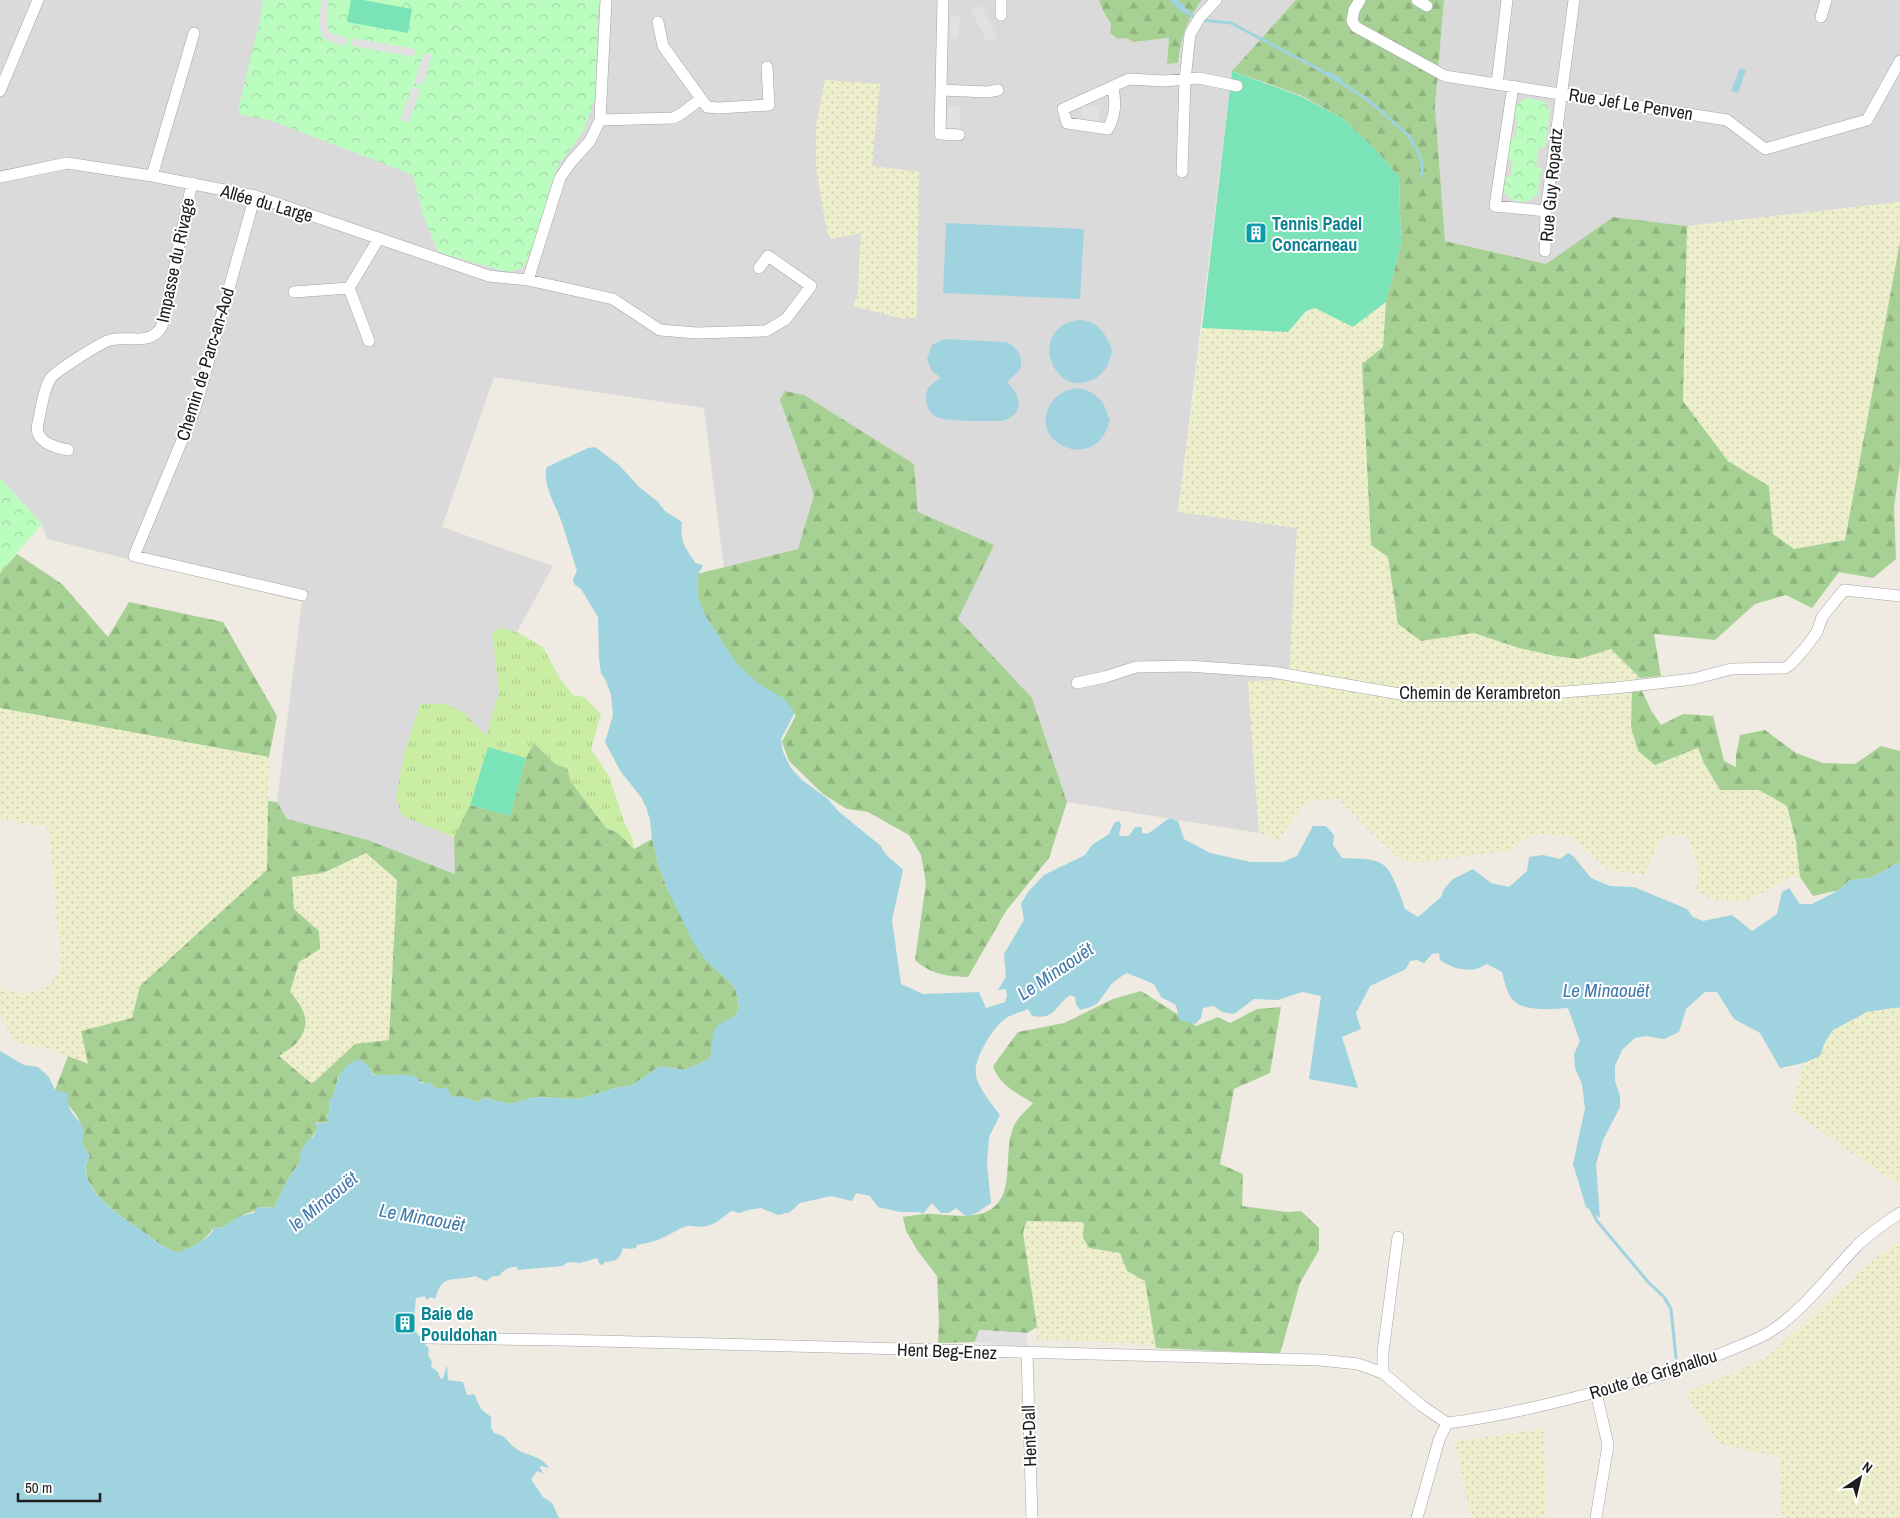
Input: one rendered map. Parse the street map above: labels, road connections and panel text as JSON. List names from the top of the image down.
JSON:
{
  "streets": {
    "street": [
      "Rue Jef Le Penven",
      "Rue Guy Ropartz",
      "Allée du Large",
      "Impasse du Rivage",
      "Chemin de Parc-an-Aod",
      "Chemin de Kerambreton",
      "Hent Beg-Enez",
      "Route de Grignallou",
      "Hent-Dall"
    ]
  },
  "crossings": [
    ["Rue Jef Le Penven", "Rue Guy Ropartz"],
    ["Allée du Large", "Impasse du Rivage"],
    ["Allée du Large", "Chemin de Parc-an-Aod"],
    ["Hent Beg-Enez", "Route de Grignallou"],
    ["Hent Beg-Enez", "Hent-Dall"]
  ],
  "water": ["Le Minaouët", "le Minaouët"],
  "places": {
    "building": ["Tennis Padel Concarneau", "Baie de Pouldohan"]
  },
  "scale_bar": "50 m",
  "north": "top right"
}
